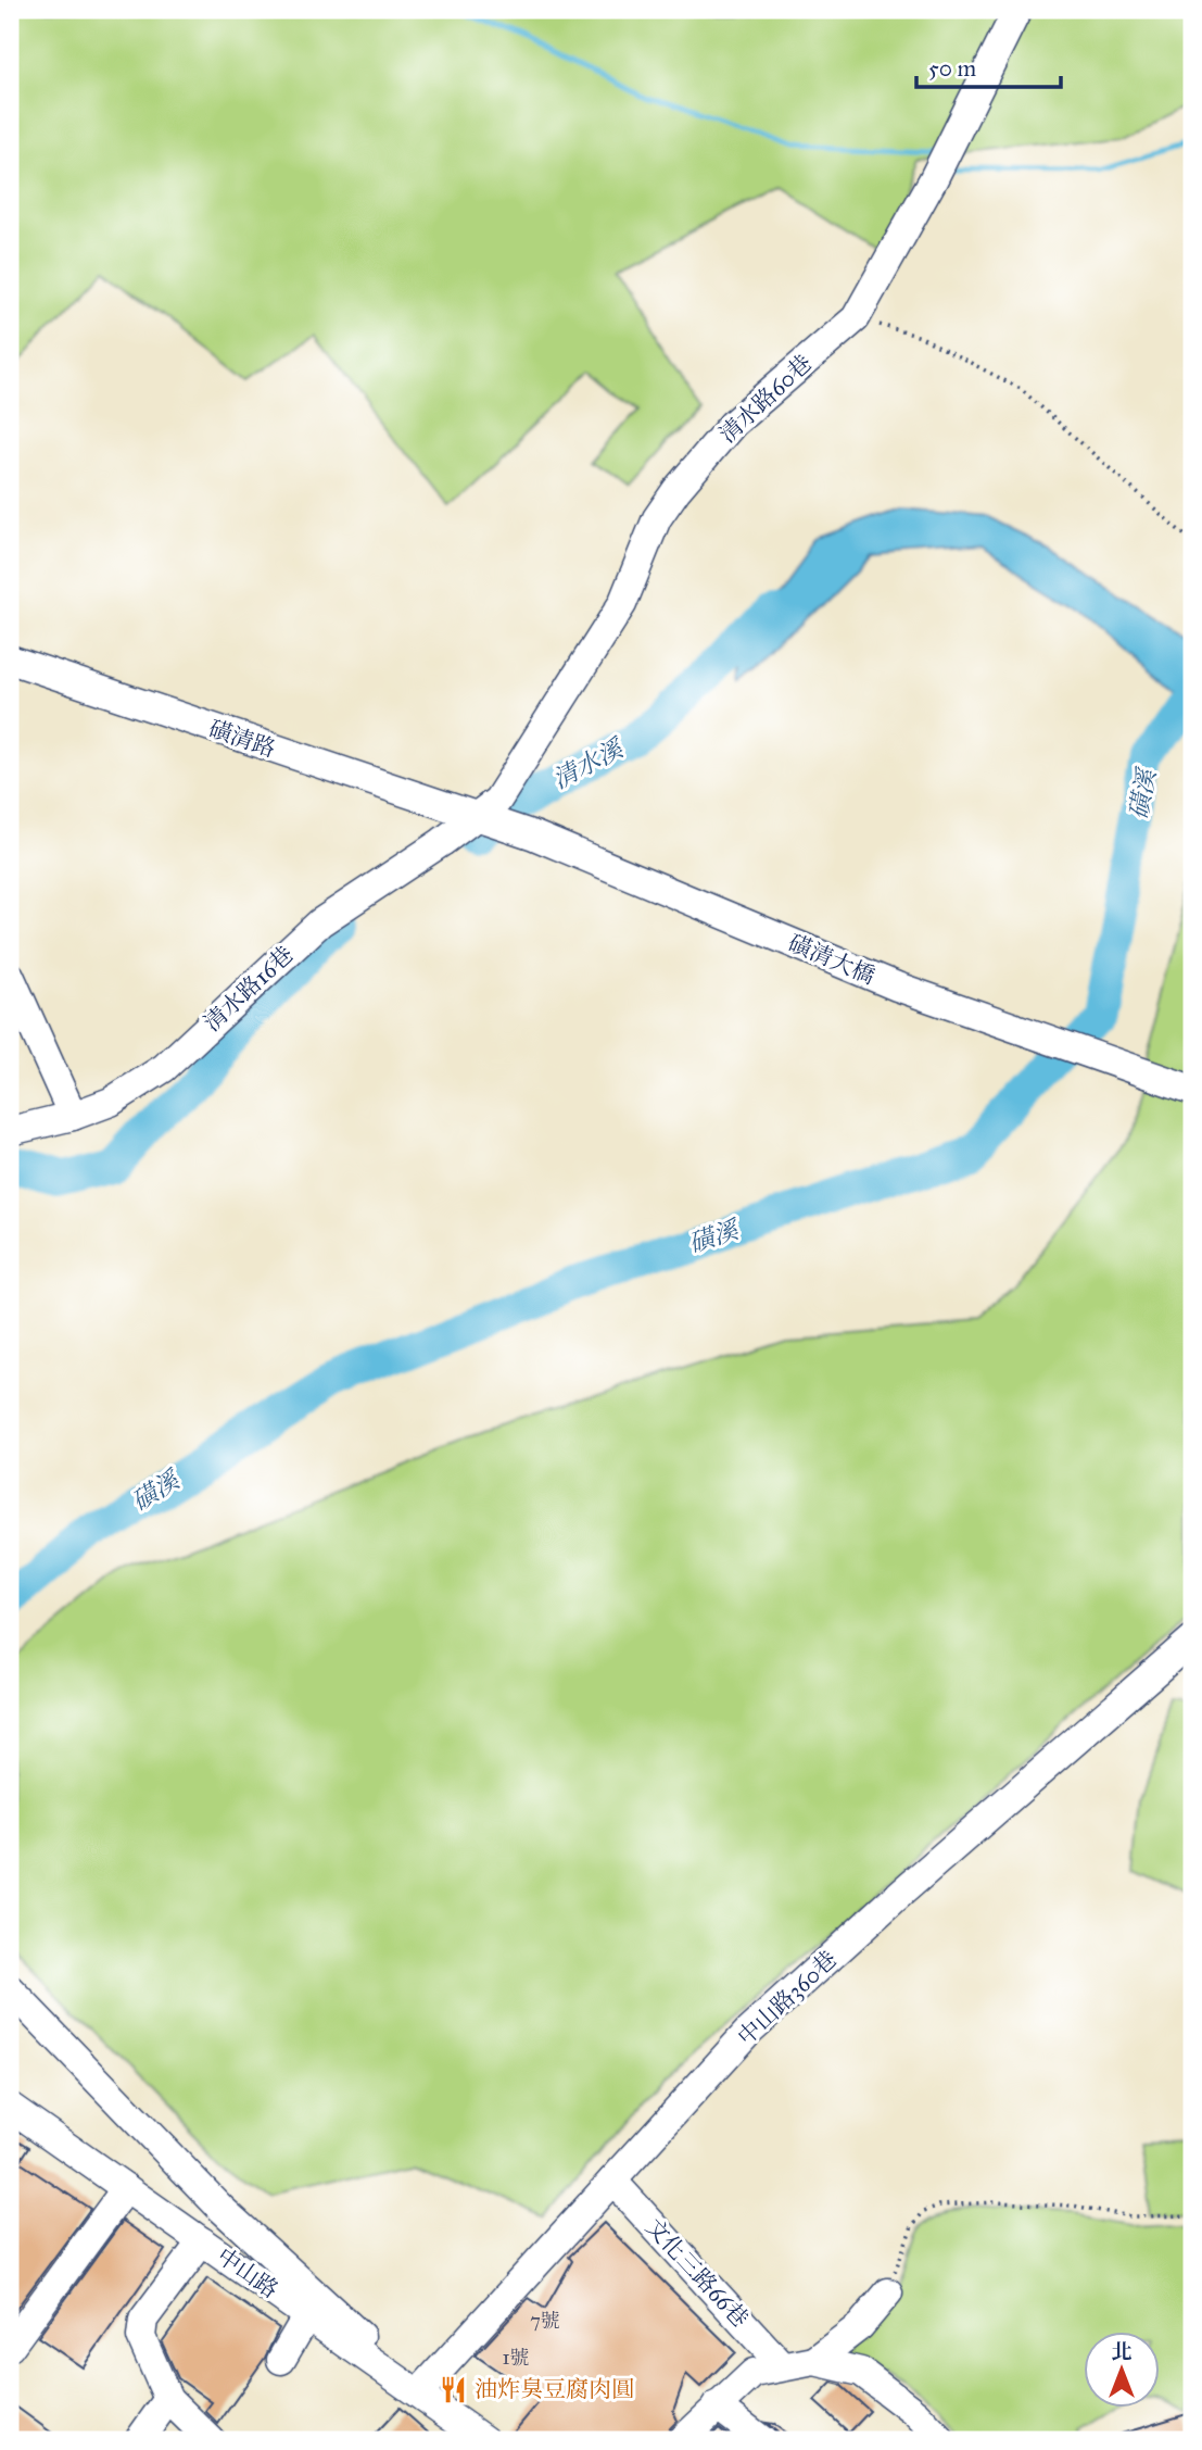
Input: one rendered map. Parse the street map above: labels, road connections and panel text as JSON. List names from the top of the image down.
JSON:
{
  "streets": {
    "street": [
      "清水路60巷",
      "磺清路",
      "磺清大橋",
      "清水路16巷",
      "中山路360巷",
      "中山路",
      "文化三路66巷"
    ]
  },
  "crossings": [
    ["清水路60巷", "磺清路"],
    ["清水路60巷", "磺清大橋"],
    ["清水路60巷", "清水路16巷"],
    ["磺清路", "磺清大橋"],
    ["磺清路", "清水路16巷"],
    ["磺清大橋", "清水路16巷"],
    ["中山路360巷", "中山路"],
    ["中山路360巷", "文化三路66巷"]
  ],
  "water": ["清水溪", "磺溪"],
  "places": {
    "restaurant": ["油炸臭豆腐肉圓"]
  },
  "house_numbers": ["7號", "1號"],
  "scale_bar": "50 m",
  "north": "top"
}
